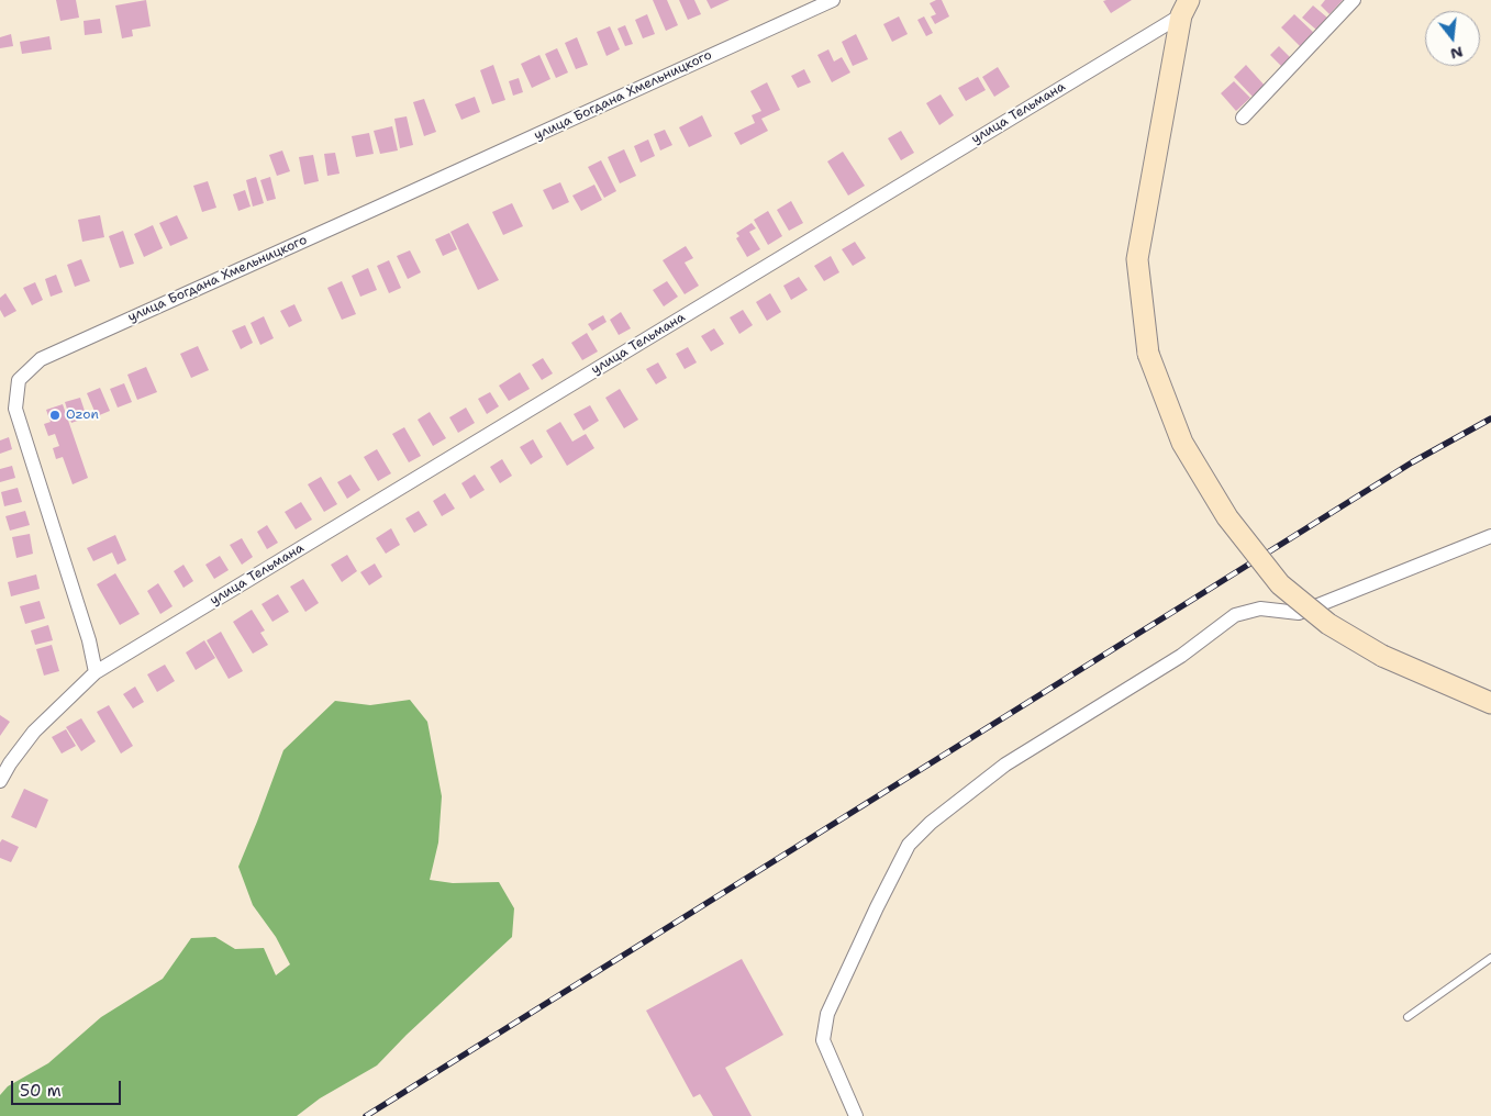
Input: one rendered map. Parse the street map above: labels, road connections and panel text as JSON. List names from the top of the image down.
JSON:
{
  "streets": {
    "street": ["улица Богдана Хмельницкого", "улица Тельмана"]
  },
  "crossings": [
    ["улица Богдана Хмельницкого", "улица Тельмана"]
  ],
  "places": ["Ozon"],
  "scale_bar": "50 m",
  "north": "bottom"
}
